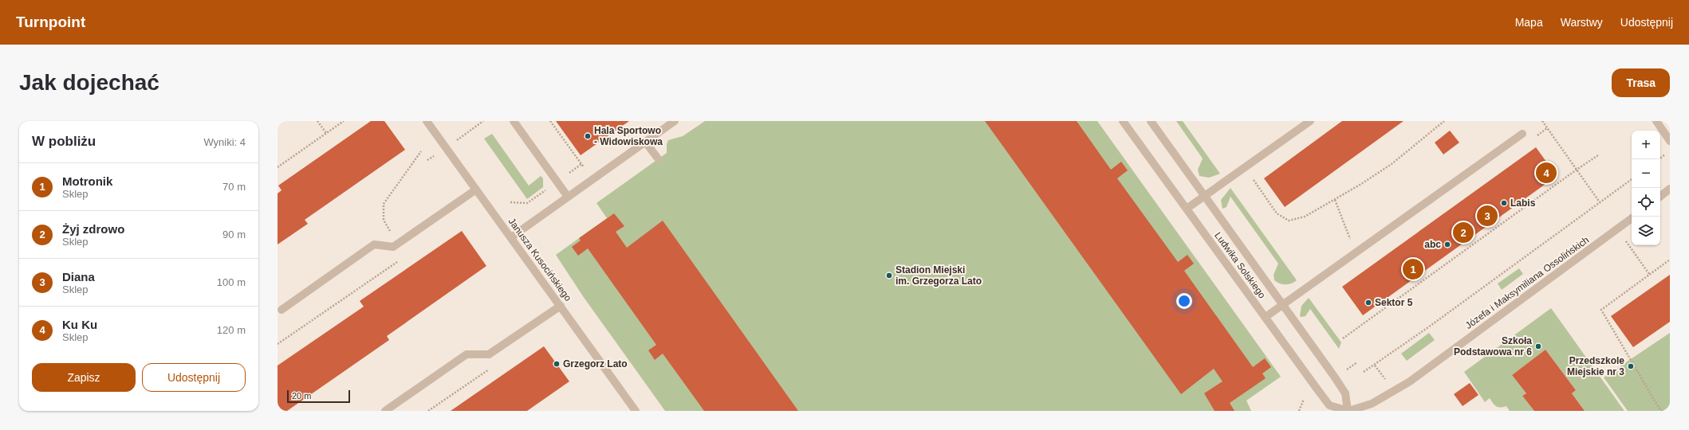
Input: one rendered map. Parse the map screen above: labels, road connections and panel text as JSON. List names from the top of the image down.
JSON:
{
  "streets": {
    "street": ["Janusza Kusocińskiego", "Ludwika Solskiego", "Józefa i Maksymiliana Ossolińskich"]
  },
  "crossings": [
    ["Ludwika Solskiego", "Józefa i Maksymiliana Ossolińskich"]
  ],
  "places": [
    "Hala Sportowo - Widowiskowa",
    "Labis",
    "abc",
    "Stadion Miejski im. Grzegorza Lato",
    "Sektor 5",
    "Szkoła Podstawowa nr 6",
    "Grzegorz Lato",
    "Przedszkole Miejskie nr 3"
  ],
  "scale_bar": "20 m",
  "page": {
    "header": "Turnpoint",
    "nav": ["Mapa", "Warstwy", "Udostępnij"],
    "buttons": [
      "Trasa",
      ["Zapisz", "Udostępnij"]
    ],
    "title": "Jak dojechać",
    "heading": ["W pobliżu", "Wyniki: 4"],
    "map_buttons": ["+", "−"],
    "pins": [
      "4",
      "3",
      "2",
      "1"
    ],
    "list": [
      {
        "mark": "1",
        "name": "Motronik",
        "note": "Sklep",
        "value": "70 m"
      },
      {
        "mark": "2",
        "name": "Żyj zdrowo",
        "note": "Sklep",
        "value": "90 m"
      },
      {
        "mark": "3",
        "name": "Diana",
        "note": "Sklep",
        "value": "100 m"
      },
      {
        "mark": "4",
        "name": "Ku Ku",
        "note": "Sklep",
        "value": "120 m"
      }
    ],
    "scale": "20 m"
  }
}
